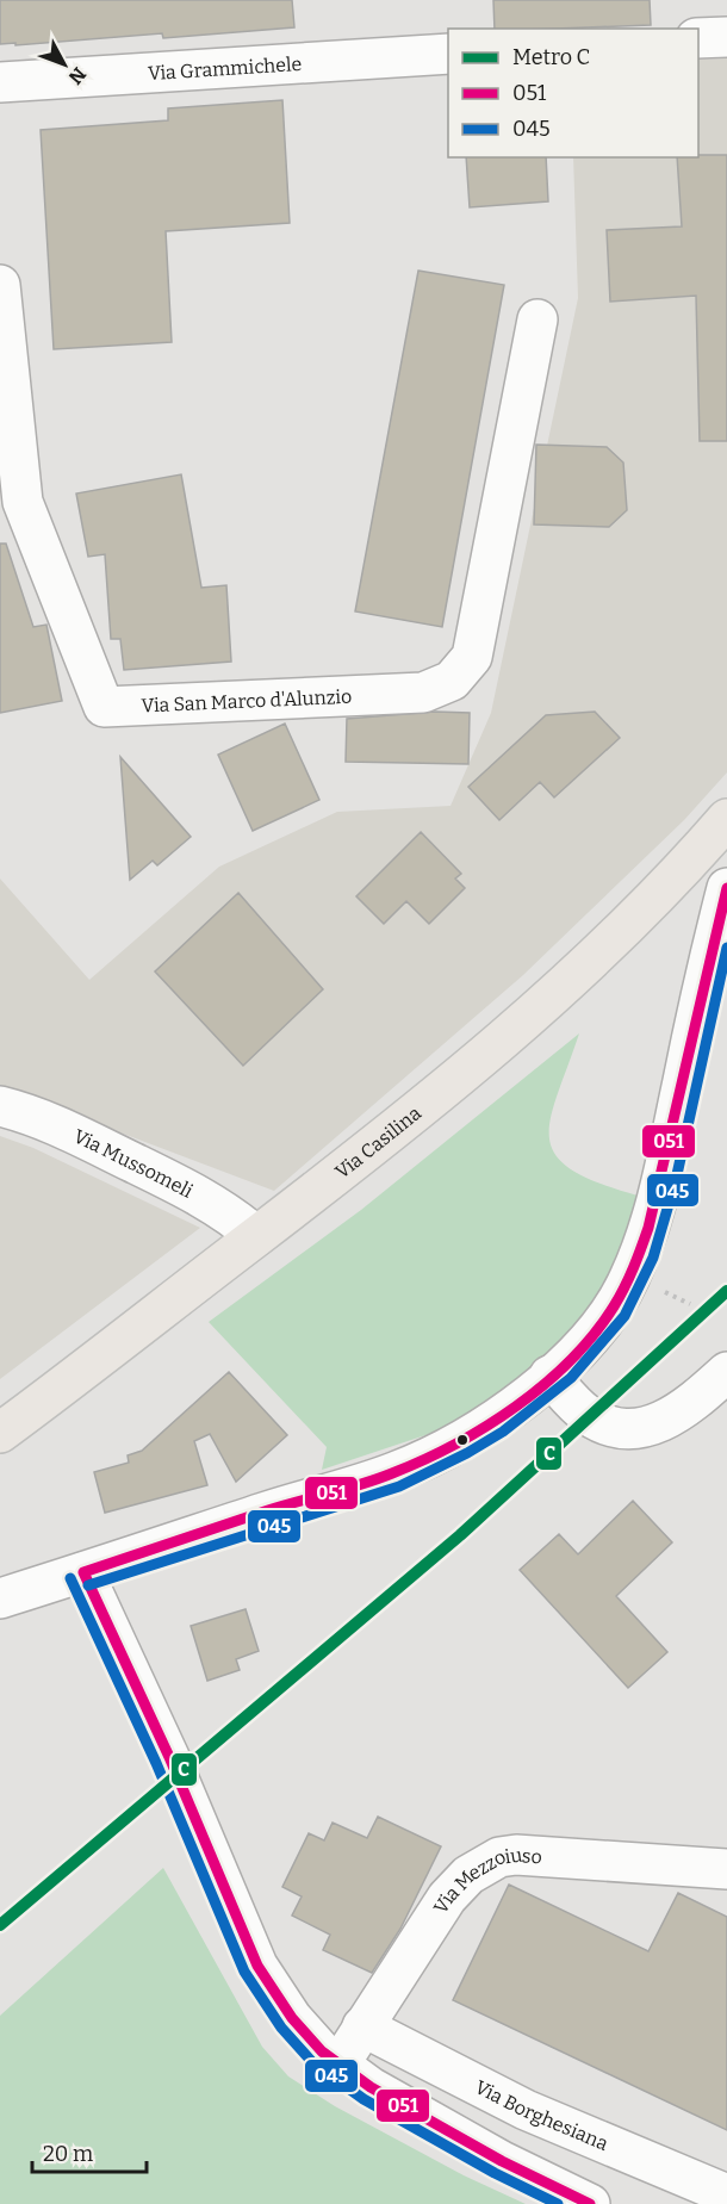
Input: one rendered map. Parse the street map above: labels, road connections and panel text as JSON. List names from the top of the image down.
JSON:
{
  "streets": {
    "main road": ["Via Casilina"],
    "street": [
      "Via Grammichele",
      "Via San Marco d'Alunzio",
      "Via Mussomeli",
      "Via Mezzoiuso",
      "Via Borghesiana"
    ]
  },
  "crossings": [
    ["Via Casilina", "Via Mussomeli"],
    ["Via Mezzoiuso", "Via Borghesiana"]
  ],
  "lines": ["transit line 051", "transit line 045", "metro line C"],
  "legend": ["Metro C", "051", "045"],
  "scale_bar": "20 m",
  "north": "bottom right"
}
